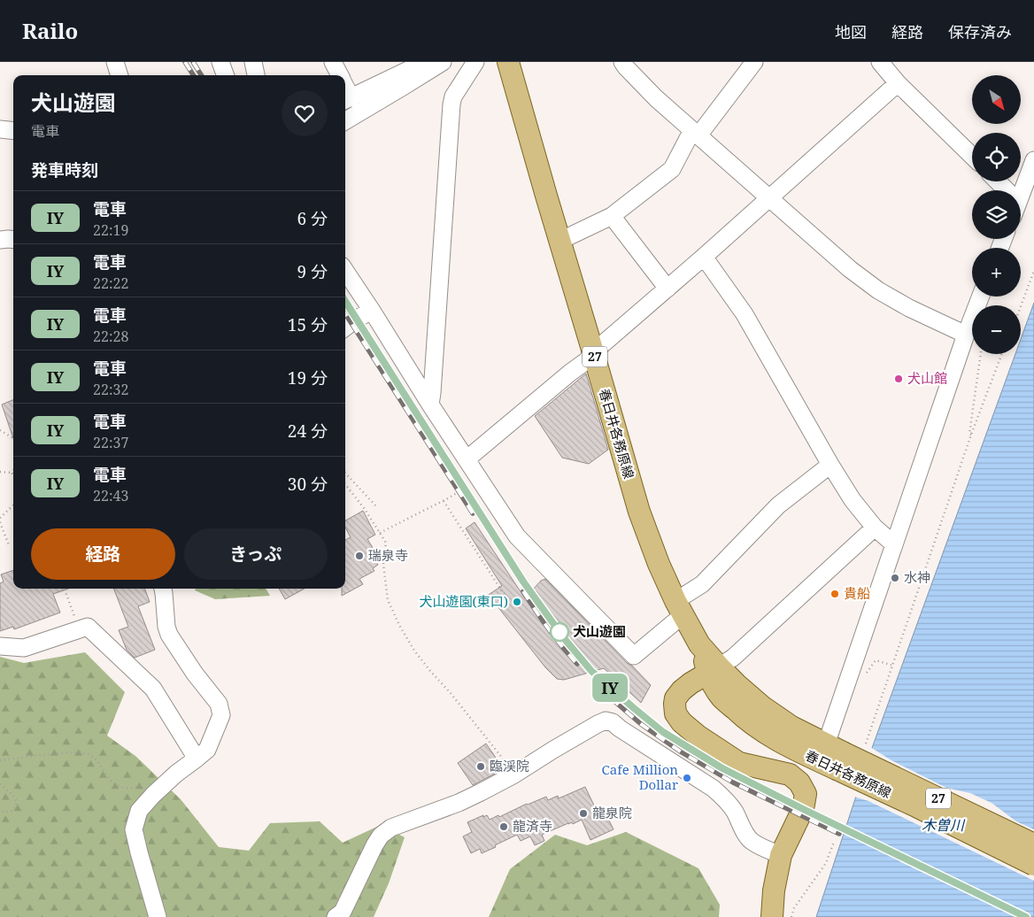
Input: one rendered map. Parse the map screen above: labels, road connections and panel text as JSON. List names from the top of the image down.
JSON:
{
  "streets": {
    "main road": ["27", "春日井各務原線"]
  },
  "water": ["木曽川"],
  "places": [
    "犬山館",
    "瑞泉寺",
    "水神",
    "貴船",
    "犬山遊園(東口)",
    "犬山遊園",
    "臨渓院",
    "Cafe Million Dollar",
    "龍泉院",
    "龍済寺"
  ],
  "north": "bottom right",
  "page": {
    "header": "Railo",
    "nav": ["地図", "経路", "保存済み"],
    "on_map": "IY",
    "map_buttons": ["+", "−"],
    "heading": [
      ["犬山遊園", "電車"],
      "発車時刻"
    ],
    "list": [
      {
        "mark": "IY",
        "name": "電車",
        "note": "22:19",
        "value": "6 分"
      },
      {
        "mark": "IY",
        "name": "電車",
        "note": "22:22",
        "value": "9 分"
      },
      {
        "mark": "IY",
        "name": "電車",
        "note": "22:28",
        "value": "15 分"
      },
      {
        "mark": "IY",
        "name": "電車",
        "note": "22:32",
        "value": "19 分"
      },
      {
        "mark": "IY",
        "name": "電車",
        "note": "22:37",
        "value": "24 分"
      },
      {
        "mark": "IY",
        "name": "電車",
        "note": "22:43",
        "value": "30 分"
      }
    ],
    "buttons": ["経路", "きっぷ"]
  }
}
